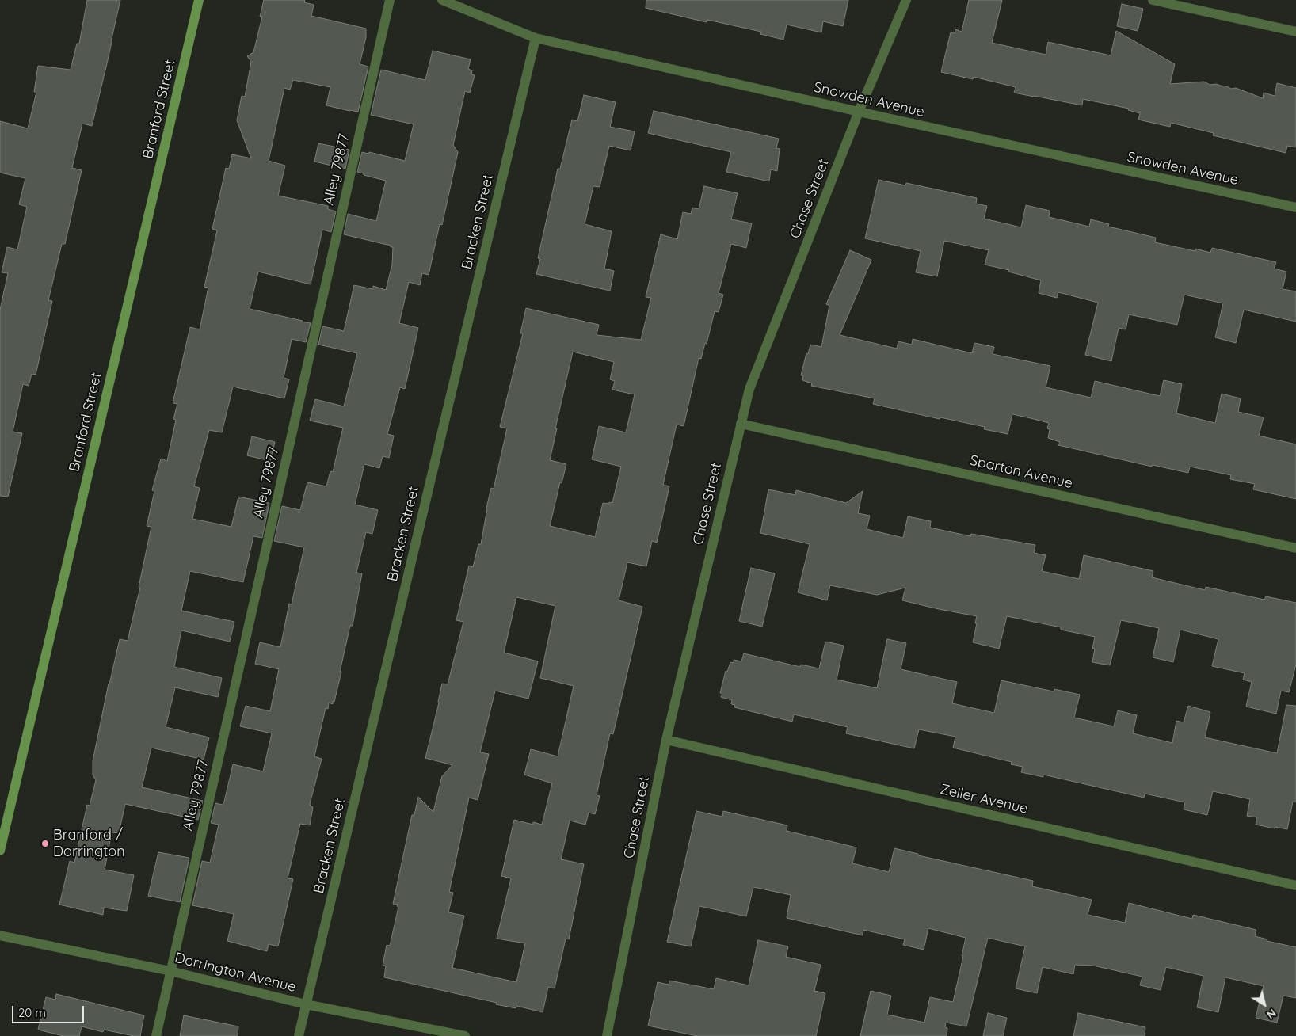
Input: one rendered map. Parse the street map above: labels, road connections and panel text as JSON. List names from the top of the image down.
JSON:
{
  "streets": {
    "main road": ["Branford Street"],
    "street": [
      "Snowden Avenue",
      "Alley 79877",
      "Chase Street",
      "Bracken Street",
      "Sparton Avenue",
      "Zeiler Avenue",
      "Dorrington Avenue"
    ]
  },
  "crossings": [
    ["Snowden Avenue", "Chase Street"],
    ["Snowden Avenue", "Bracken Street"],
    ["Alley 79877", "Dorrington Avenue"],
    ["Chase Street", "Sparton Avenue"],
    ["Chase Street", "Zeiler Avenue"],
    ["Bracken Street", "Dorrington Avenue"]
  ],
  "places": ["Branford / Dorrington"],
  "scale_bar": "20 m",
  "north": "bottom right"
}
